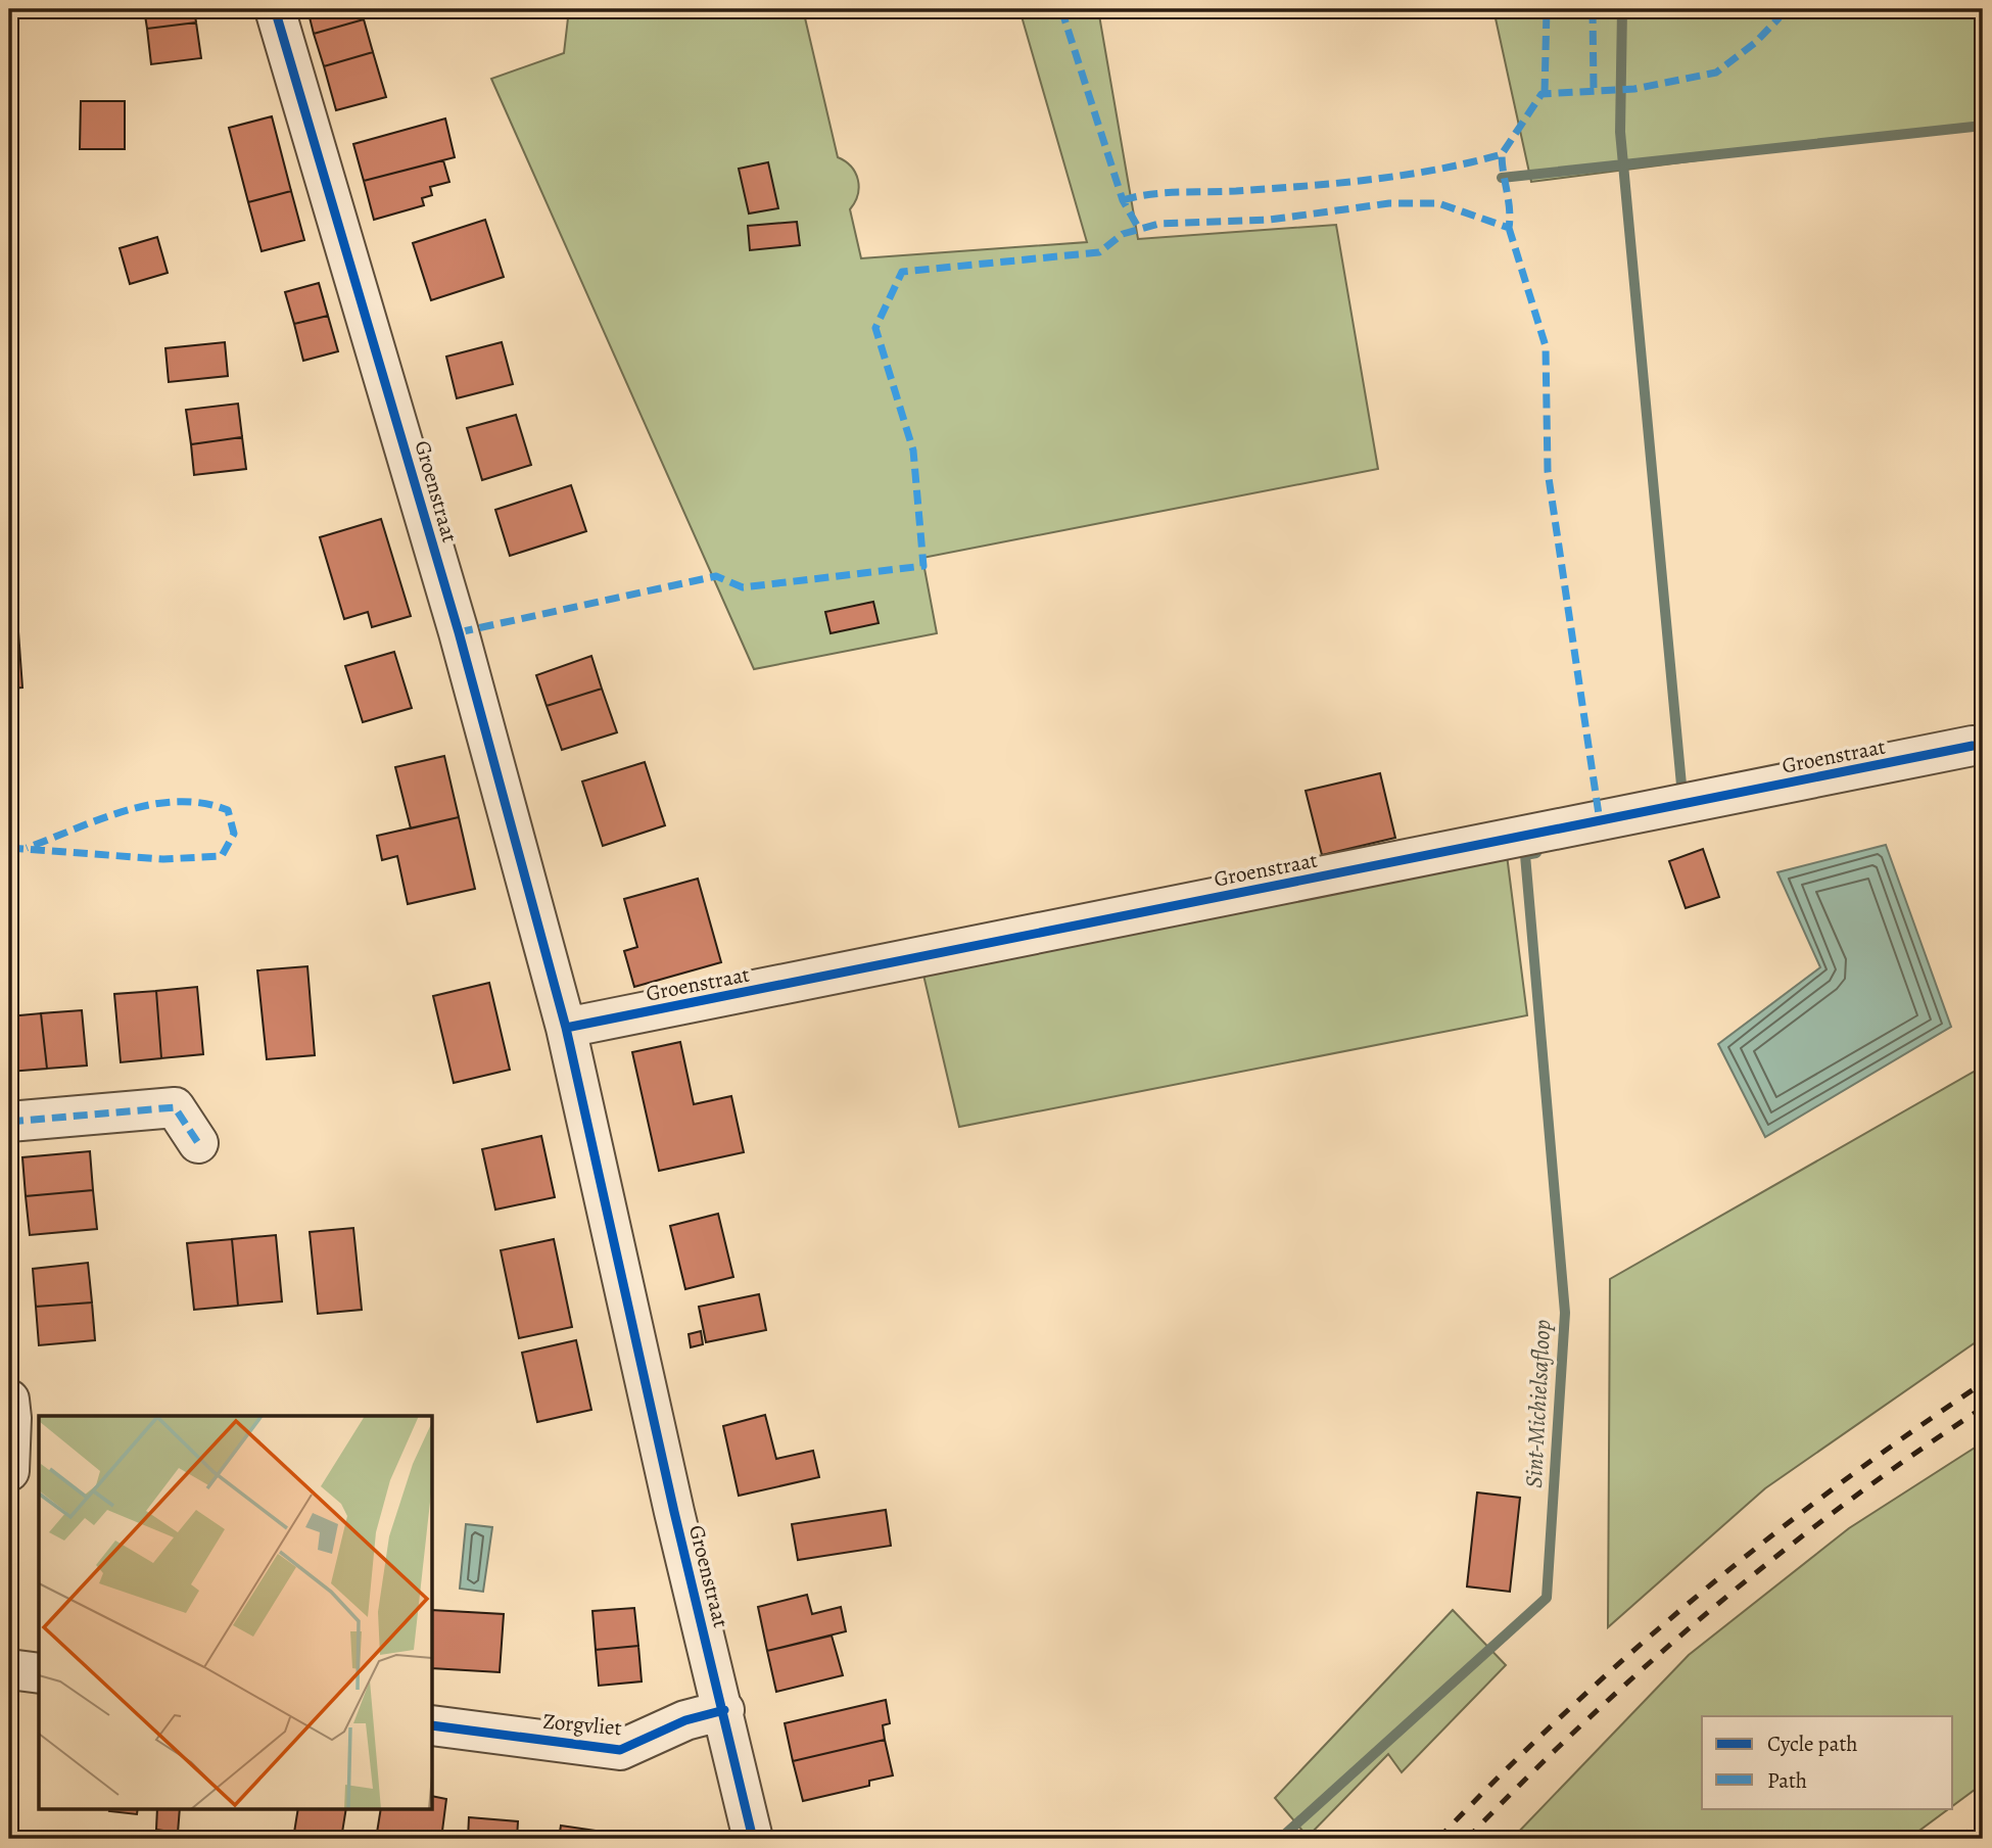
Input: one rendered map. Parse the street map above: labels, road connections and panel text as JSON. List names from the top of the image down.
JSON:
{
  "streets": {
    "street": ["Groenstraat", "Zorgvliet"]
  },
  "crossings": [
    ["Groenstraat", "Zorgvliet"]
  ],
  "water": ["Sint-Michielsafloop"],
  "legend": ["Cycle path", "Path"]
}
